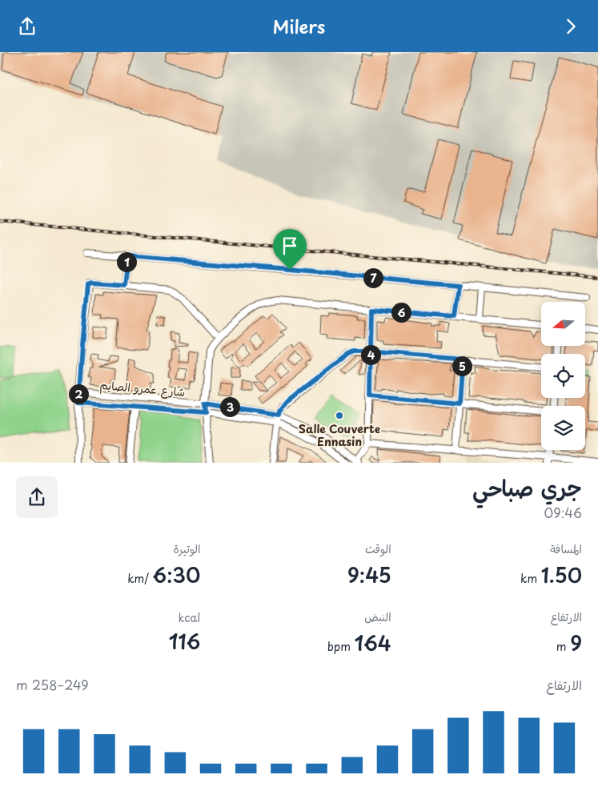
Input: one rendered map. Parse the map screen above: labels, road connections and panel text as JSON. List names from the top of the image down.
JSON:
{
  "streets": {
    "street": ["شارع عمرو الصايم"]
  },
  "places": ["Salle Couverte Ennasin"],
  "north": "left",
  "page": {
    "header": "Milers",
    "pins": [
      "1",
      "7",
      "6",
      "4",
      "5",
      "2",
      "3"
    ],
    "heading": ["جري صباحي", "09:46"],
    "stats": [
      ["المسافة", "1.50 km"],
      ["الوقت", "9:45"],
      ["الوتيرة", "6:30 /km"],
      ["الارتفاع", "9 m"],
      ["النبض", "164 bpm"],
      ["kcal", "116"]
    ],
    "chart": ["الارتفاع", "249–258 m"]
  }
}
